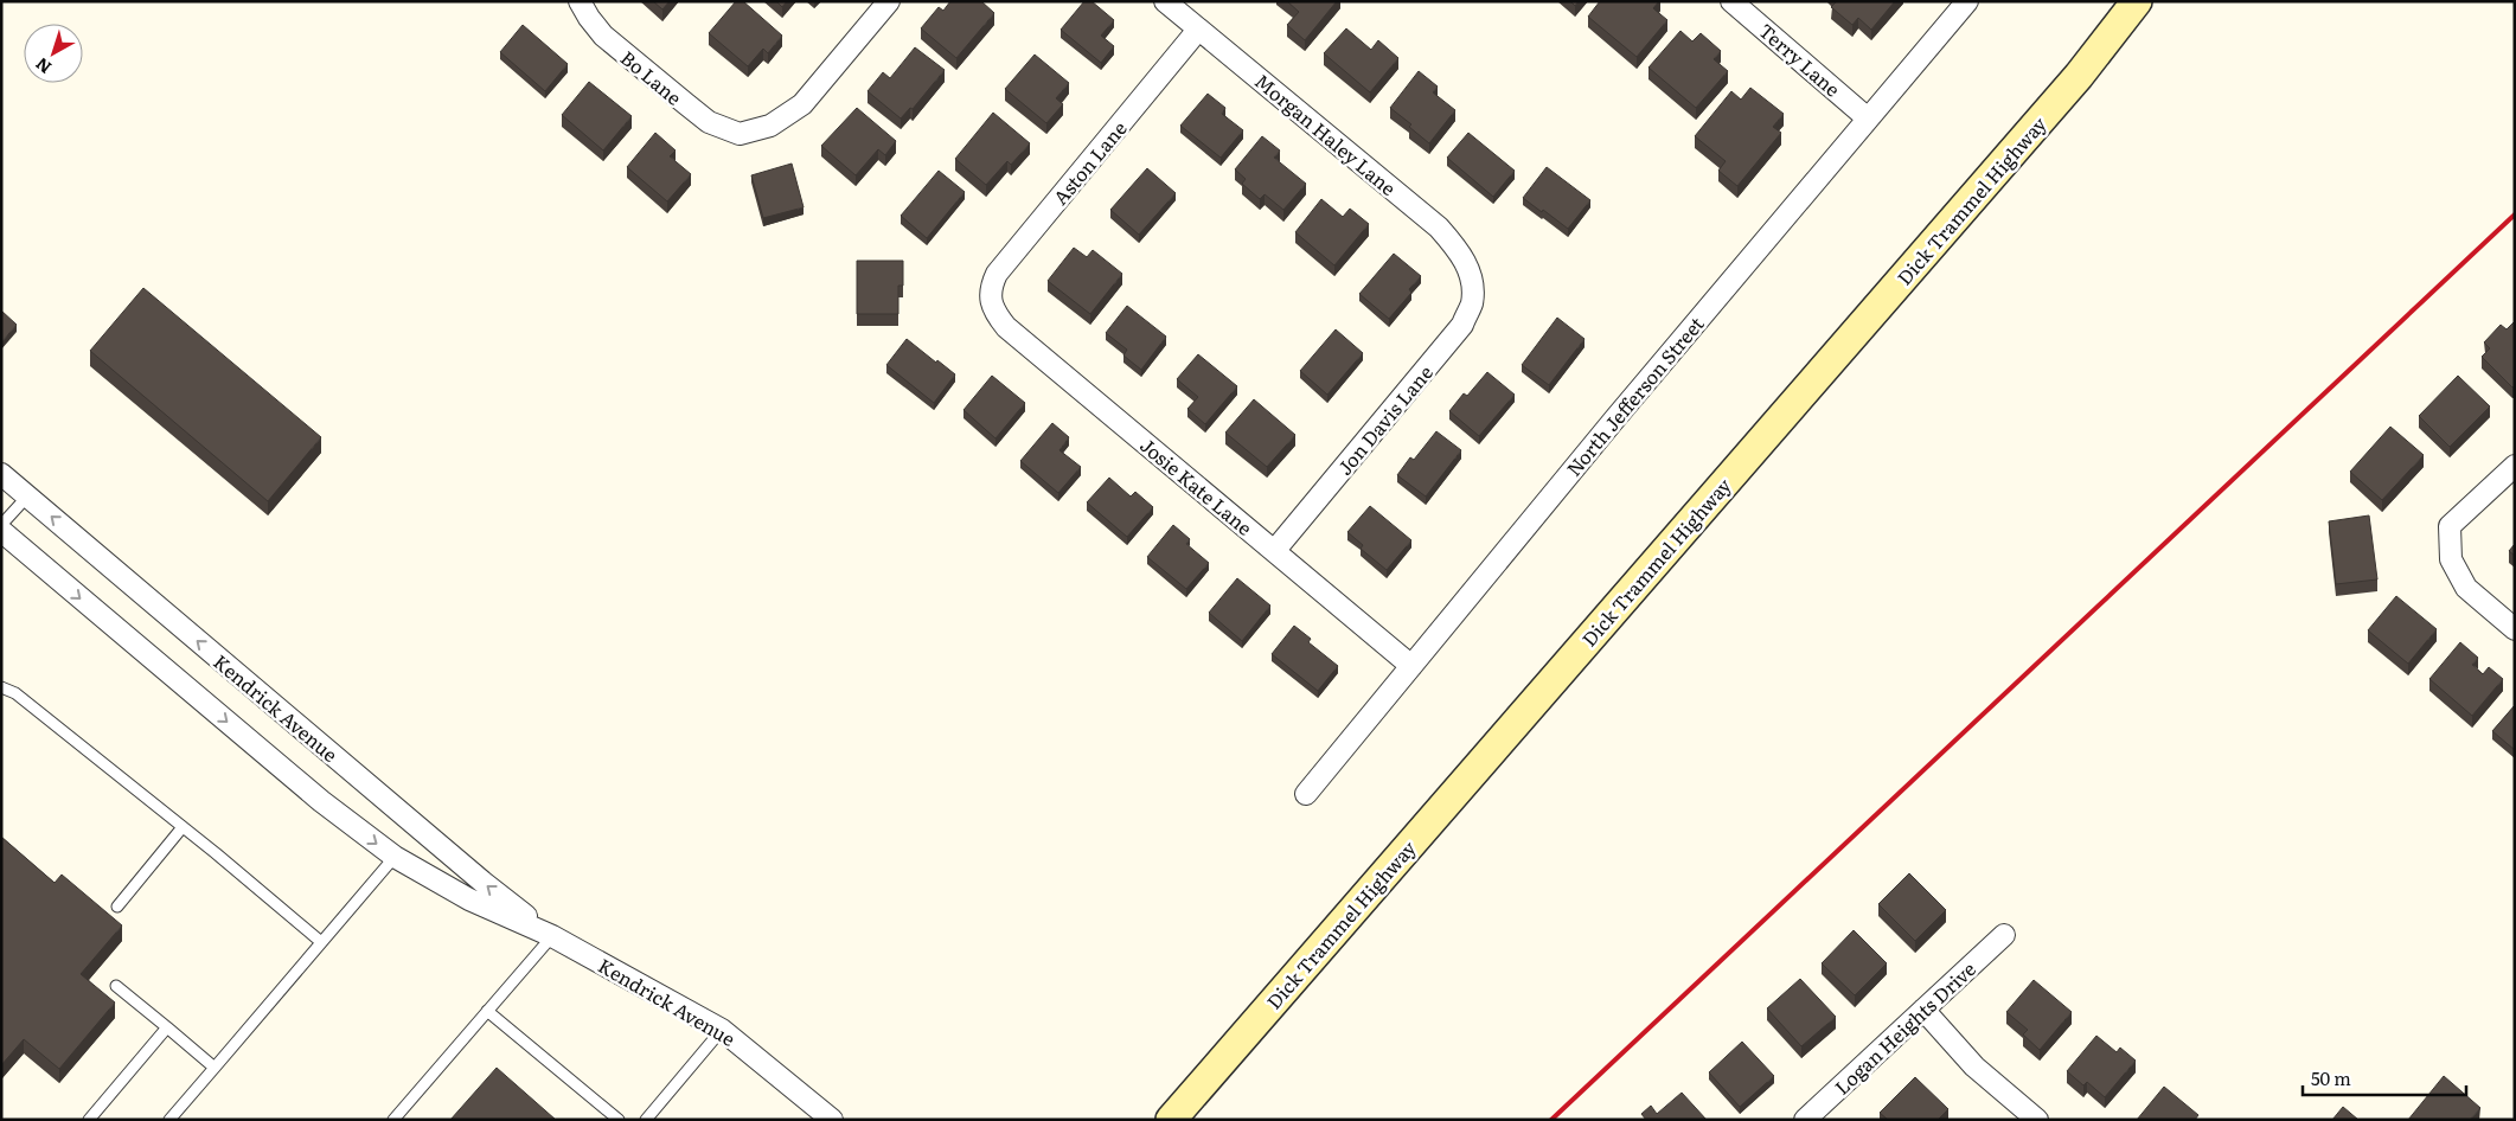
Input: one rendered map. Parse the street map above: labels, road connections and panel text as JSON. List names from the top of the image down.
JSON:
{
  "streets": {
    "main road": ["Dick Trammel Highway"],
    "street": [
      "Terry Lane",
      "Bo Lane",
      "Morgan Haley Lane",
      "Aston Lane",
      "North Jefferson Street",
      "Jon Davis Lane",
      "Josie Kate Lane",
      "Kendrick Avenue",
      "Logan Heights Drive"
    ]
  },
  "crossings": [
    ["Terry Lane", "North Jefferson Street"],
    ["Morgan Haley Lane", "Aston Lane"],
    ["Morgan Haley Lane", "Jon Davis Lane"],
    ["Aston Lane", "Josie Kate Lane"],
    ["North Jefferson Street", "Josie Kate Lane"],
    ["Jon Davis Lane", "Josie Kate Lane"]
  ],
  "scale_bar": "50 m",
  "north": "bottom left"
}
